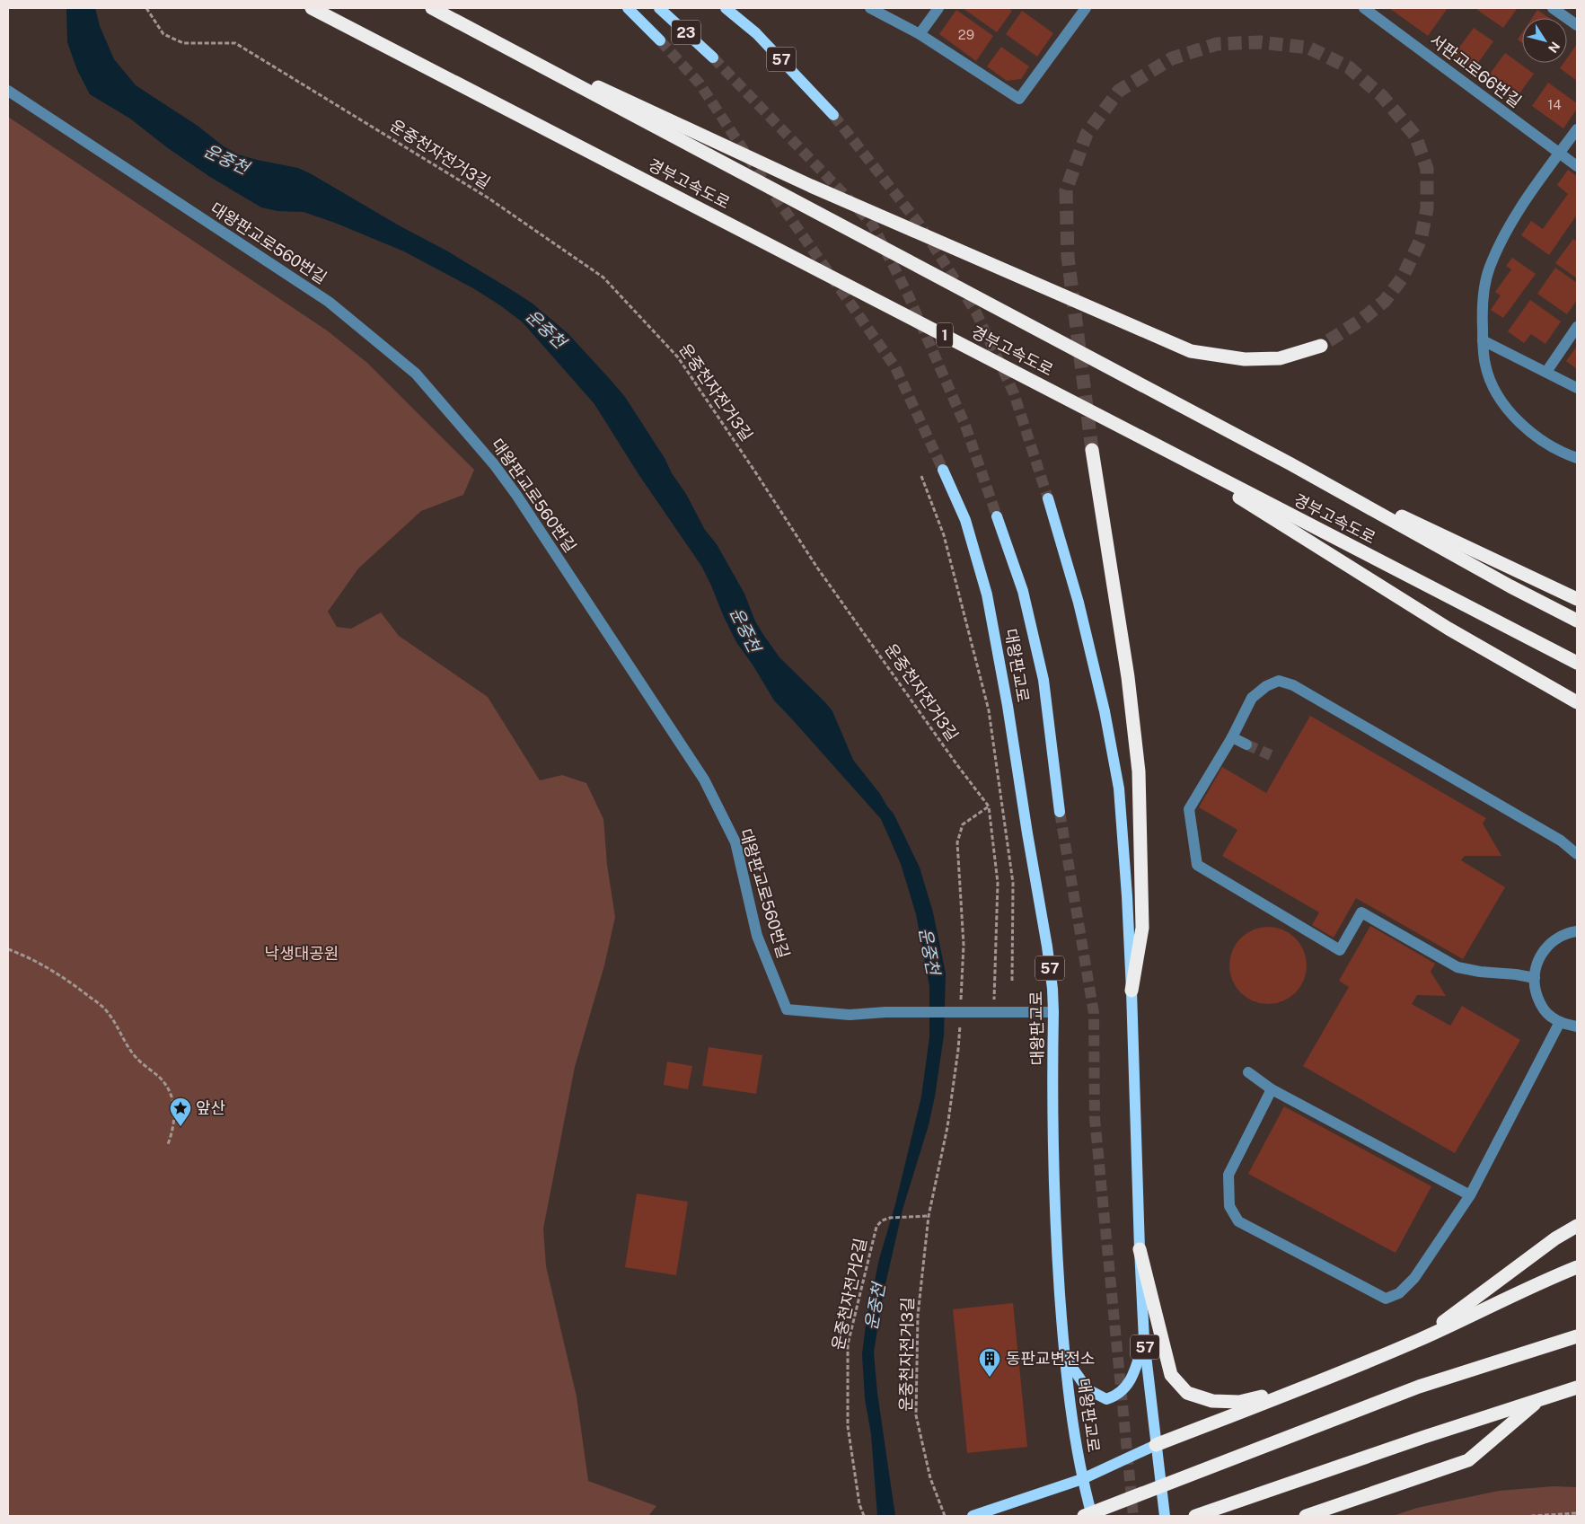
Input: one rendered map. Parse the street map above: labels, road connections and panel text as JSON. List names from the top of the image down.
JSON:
{
  "streets": {
    "highway": ["경부고속도로", "1"],
    "main road": ["23", "57", "대왕판교로"],
    "street": ["서판교로66번길", "대왕판교로560번길"],
    "path": ["운중천자전거3길", "운중천자전거2길"]
  },
  "crossings": [
    ["운중천자전거3길", "대왕판교로560번길"],
    ["운중천자전거3길", "운중천자전거2길"]
  ],
  "water": ["운중천"],
  "parks": ["낙생대공원"],
  "places": {
    "place": ["앞산"],
    "building": ["동판교변전소"]
  },
  "house_numbers": ["29", "14"],
  "north": "bottom right"
}
